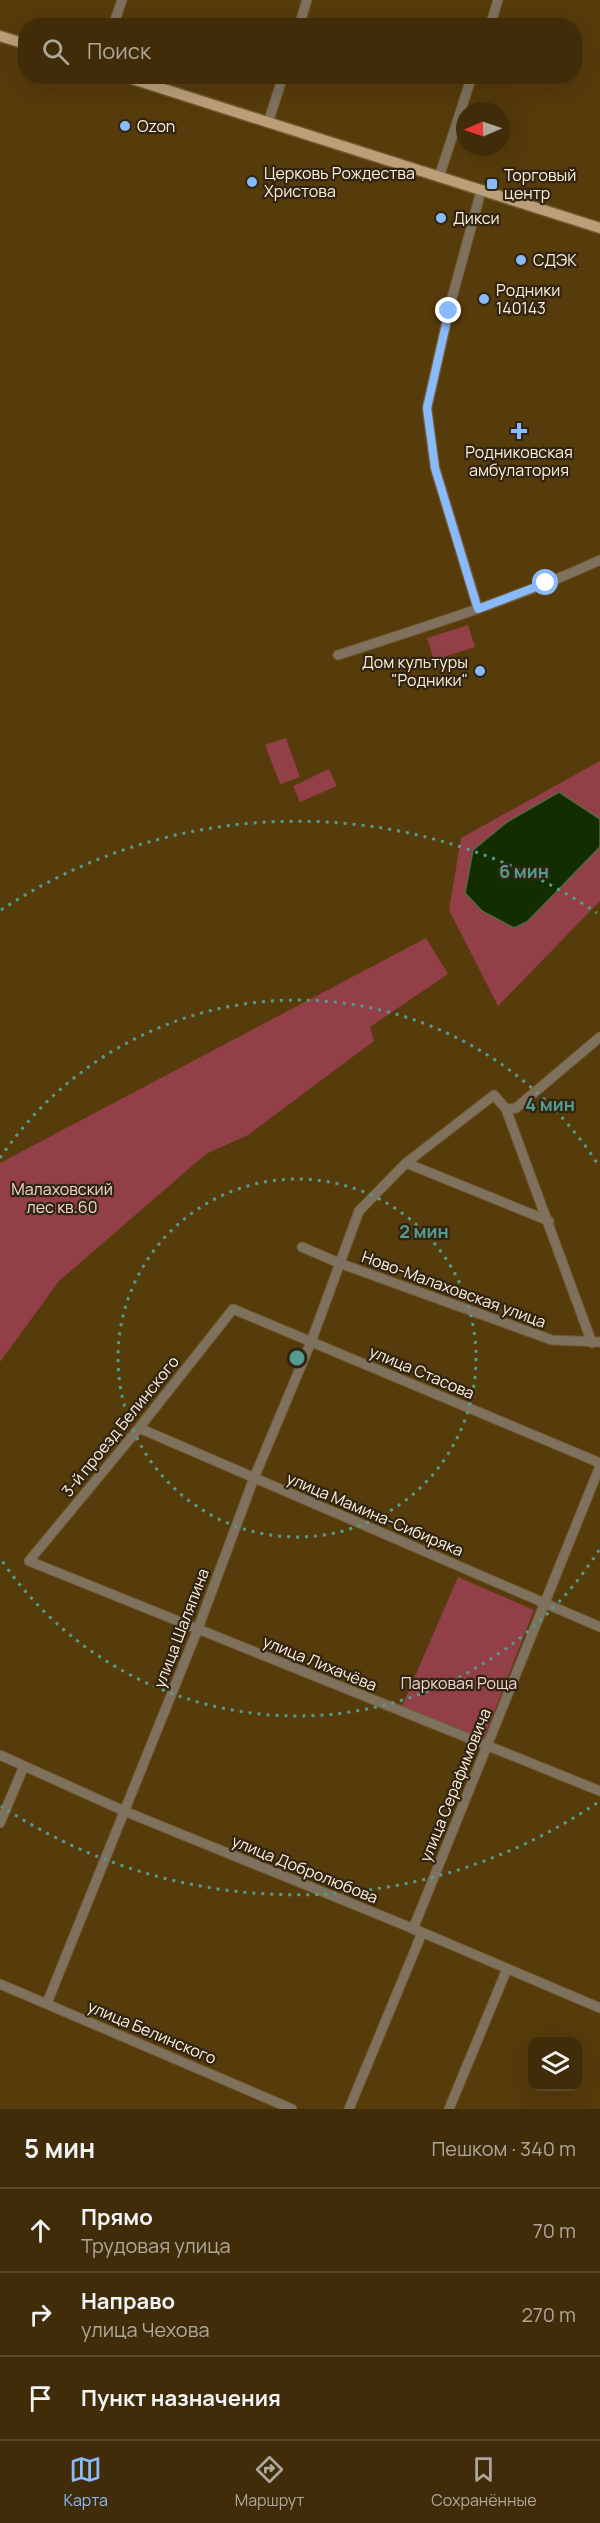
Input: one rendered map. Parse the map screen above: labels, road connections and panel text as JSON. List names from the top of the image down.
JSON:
{
  "streets": {
    "street": [
      "Ново-Малаховская улица",
      "улица Стасова",
      "3-й проезд Белинского",
      "улица Мамина-Сибиряка",
      "улица Шаляпина",
      "улица Лихачёва",
      "улица Серафимовича",
      "улица Добролюбова",
      "улица Белинского"
    ]
  },
  "crossings": [
    ["Ново-Малаховская улица", "улица Шаляпина"],
    ["улица Стасова", "3-й проезд Белинского"],
    ["улица Стасова", "улица Шаляпина"],
    ["улица Стасова", "улица Серафимовича"],
    ["3-й проезд Белинского", "улица Мамина-Сибиряка"],
    ["3-й проезд Белинского", "улица Лихачёва"],
    ["улица Мамина-Сибиряка", "улица Шаляпина"],
    ["улица Мамина-Сибиряка", "улица Серафимовича"],
    ["улица Шаляпина", "улица Лихачёва"],
    ["улица Шаляпина", "улица Добролюбова"],
    ["улица Шаляпина", "улица Белинского"],
    ["улица Лихачёва", "улица Серафимовича"],
    ["улица Серафимовича", "улица Добролюбова"]
  ],
  "parks": ["Малаховский лес кв.60", "Парковая Роща"],
  "places": {
    "other": [
      "Ozon",
      "Церковь Рождества Христова",
      "Дикси",
      "СДЭК",
      "Родники 140143",
      "Дом культуры \"Родники\""
    ],
    "transit": ["Торговый центр"],
    "health": ["Родниковская амбулатория"]
  },
  "north": "left",
  "page": {
    "search": "Поиск",
    "heading": ["5 мин", "Пешком · 340 m"],
    "list": [
      ["Прямо", "Трудовая улица", "70 m"],
      ["Направо", "улица Чехова", "270 m"],
      "Пункт назначения"
    ],
    "nav": ["Карта", "Маршрут", "Сохранённые"]
  },
  "rings": ["6 мин", "4 мин", "2 мин"]
}
